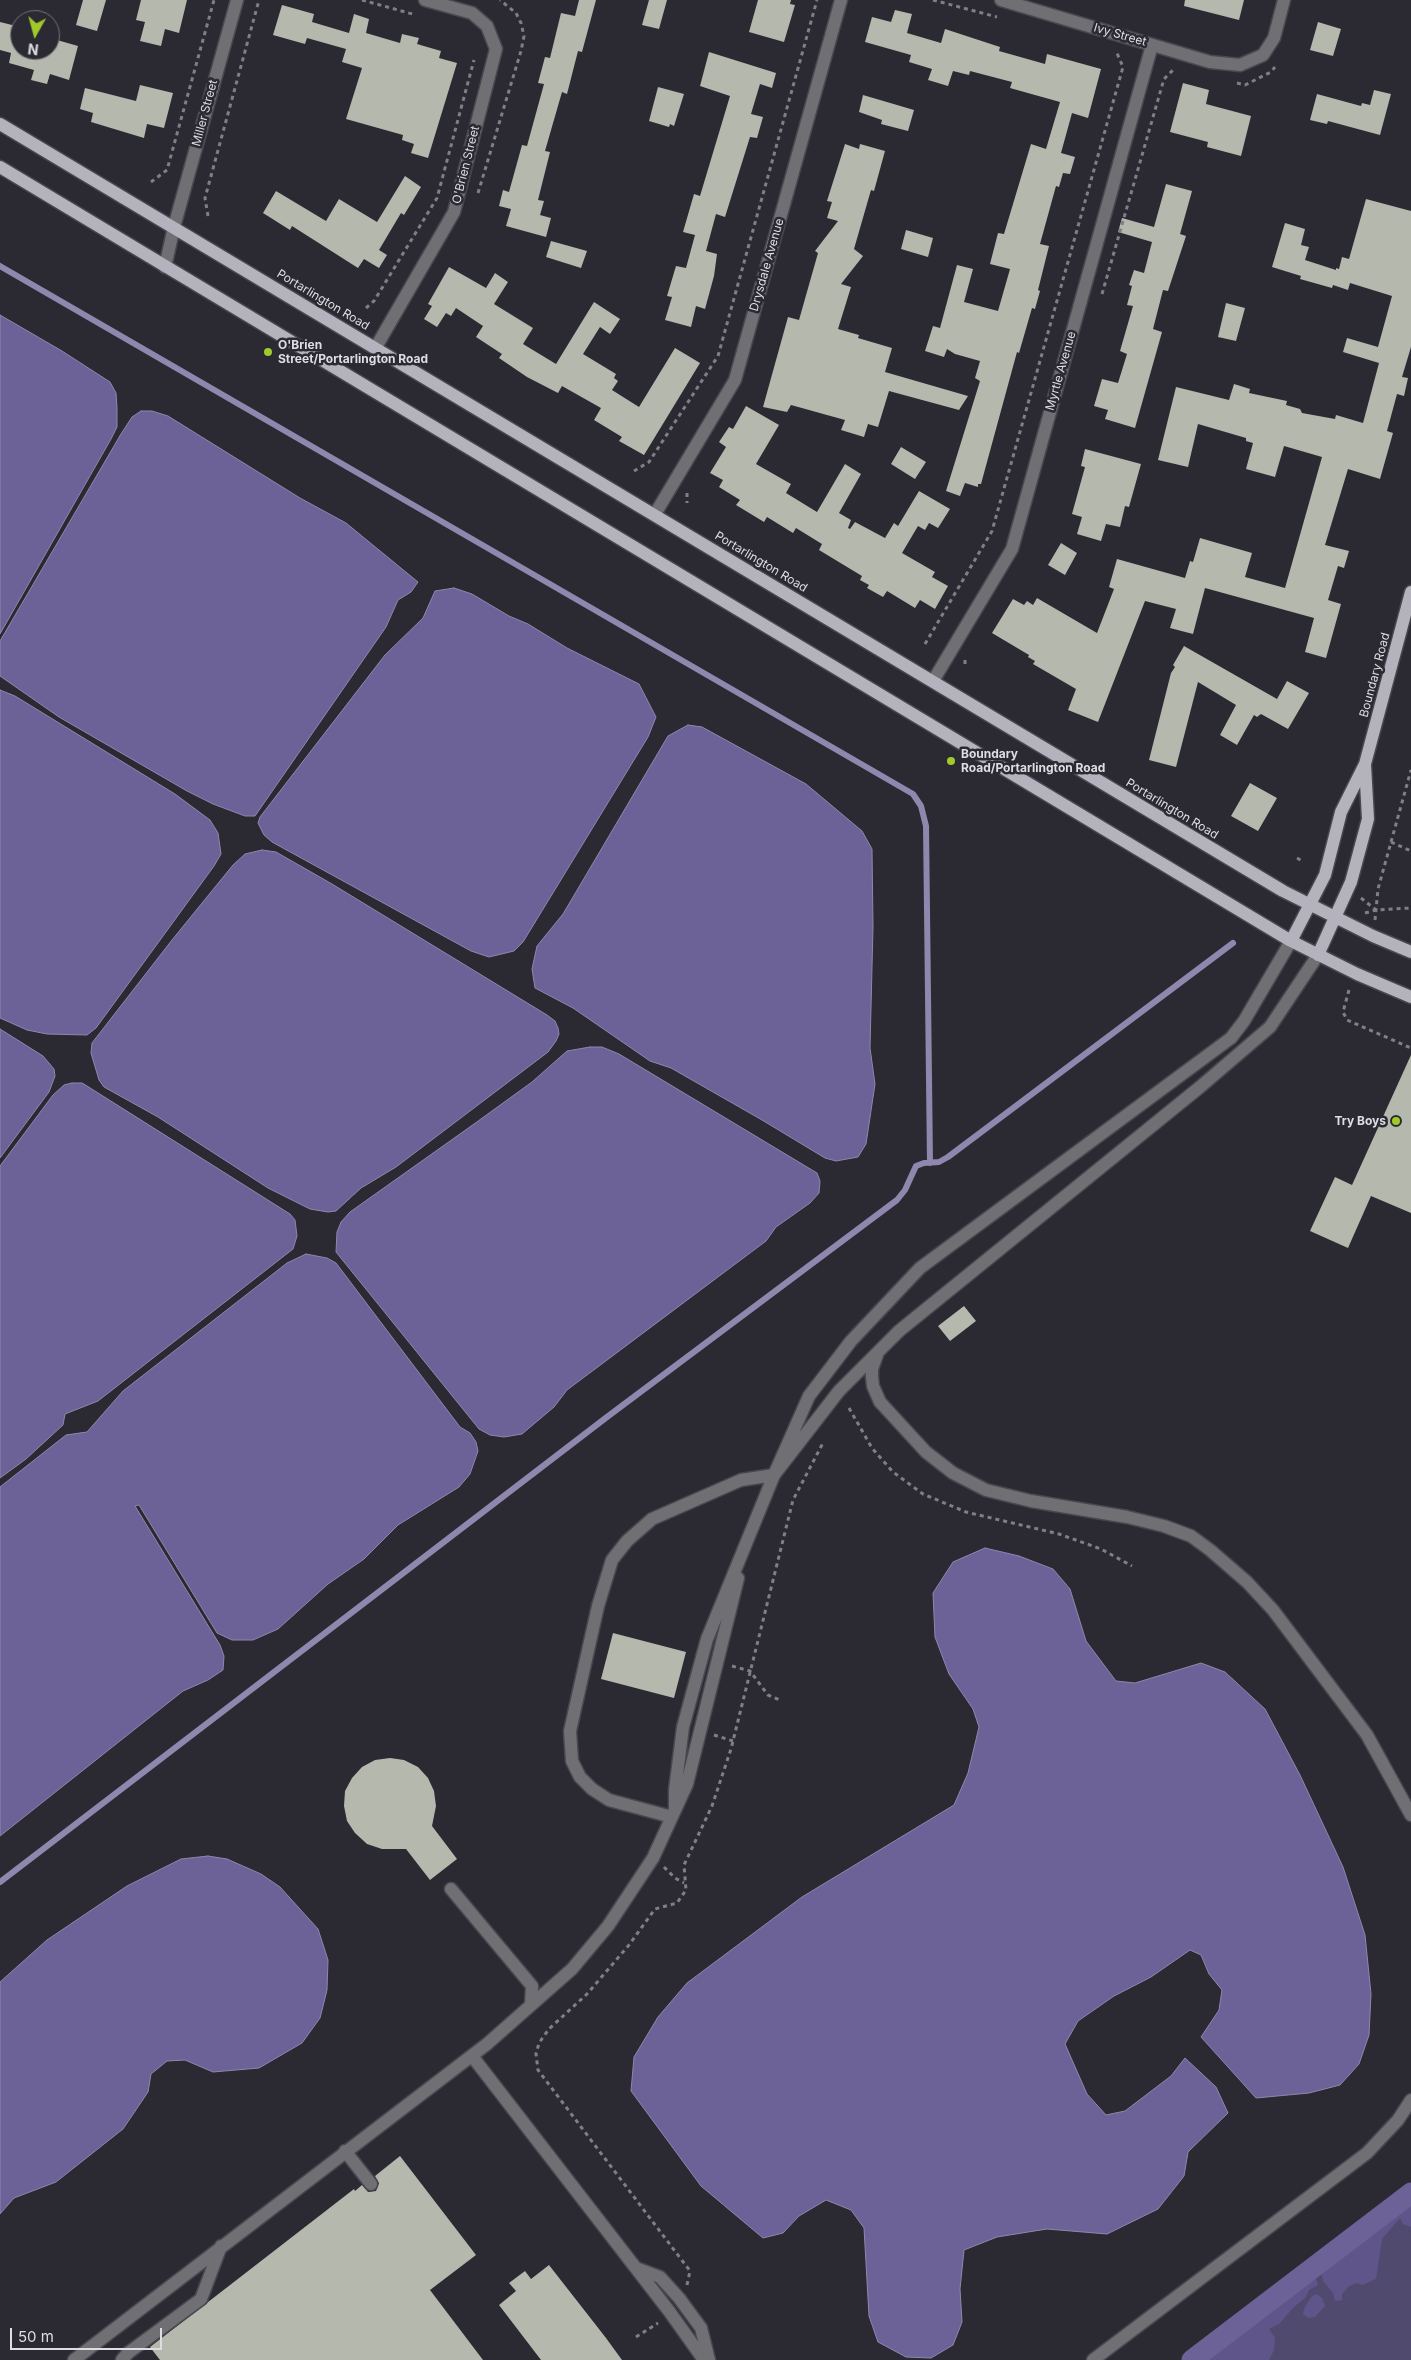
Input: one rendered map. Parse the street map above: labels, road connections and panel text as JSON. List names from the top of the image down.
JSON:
{
  "streets": {
    "main road": ["Portarlington Road", "Boundary Road"],
    "street": [
      "Ivy Street",
      "Miller Street",
      "O'Brien Street",
      "Drysdale Avenue",
      "Myrtle Avenue"
    ]
  },
  "crossings": [
    ["Ivy Street", "Myrtle Avenue"],
    ["Miller Street", "Portarlington Road"],
    ["O'Brien Street", "Portarlington Road"],
    ["Drysdale Avenue", "Portarlington Road"],
    ["Portarlington Road", "Myrtle Avenue"],
    ["Portarlington Road", "Boundary Road"]
  ],
  "places": ["O'Brien Street/Portarlington Road", "Boundary Road/Portarlington Road", "Try Boys"],
  "scale_bar": "50 m",
  "north": "bottom"
}
